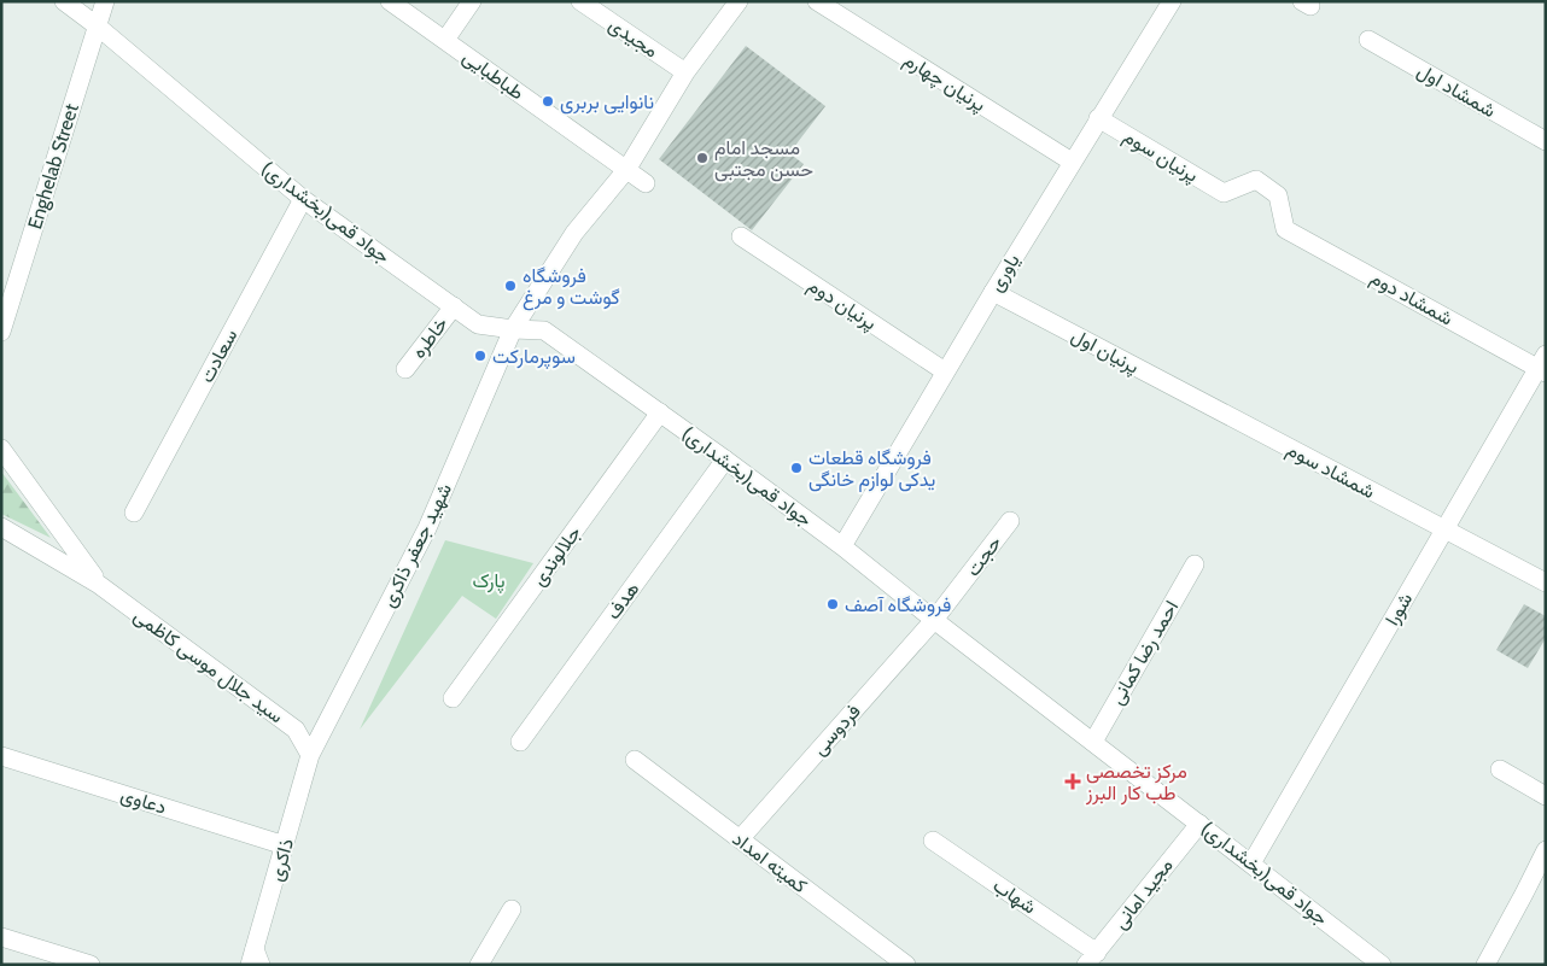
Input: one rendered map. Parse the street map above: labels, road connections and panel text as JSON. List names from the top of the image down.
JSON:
{
  "streets": {
    "street": [
      "مجیدی",
      "طباطبایی",
      "پرنیان چهارم",
      "شمشاد اول",
      "پرنیان سوم",
      "Enghelab Street",
      "جواد قمی(بخشداری)",
      "یاوری",
      "شمشاد دوم",
      "پرنیان دوم",
      "خاطره",
      "پرنیان اول",
      "سعادت",
      "شمشاد سوم",
      "شهید جعفر ذاکری",
      "جلالوندی",
      "حجت",
      "هدف",
      "شورا",
      "احمد رضا کمانی",
      "سید جلال موسی کاظمی",
      "فردوسی",
      "دعاوی",
      "ذاکری",
      "کمیته امداد",
      "مجید امانی",
      "شهاب"
    ]
  },
  "crossings": [
    ["مجیدی", "شهید جعفر ذاکری"],
    ["طباطبایی", "شهید جعفر ذاکری"],
    ["پرنیان چهارم", "یاوری"],
    ["پرنیان سوم", "یاوری"],
    ["پرنیان سوم", "شمشاد دوم"],
    ["Enghelab Street", "جواد قمی(بخشداری)"],
    ["جواد قمی(بخشداری)", "یاوری"],
    ["جواد قمی(بخشداری)", "خاطره"],
    ["جواد قمی(بخشداری)", "سعادت"],
    ["جواد قمی(بخشداری)", "شهید جعفر ذاکری"],
    ["جواد قمی(بخشداری)", "جلالوندی"],
    ["جواد قمی(بخشداری)", "حجت"],
    ["جواد قمی(بخشداری)", "هدف"],
    ["جواد قمی(بخشداری)", "شورا"],
    ["جواد قمی(بخشداری)", "احمد رضا کمانی"],
    ["جواد قمی(بخشداری)", "فردوسی"],
    ["جواد قمی(بخشداری)", "مجید امانی"],
    ["یاوری", "پرنیان دوم"],
    ["یاوری", "پرنیان اول"],
    ["شمشاد دوم", "شورا"],
    ["پرنیان اول", "شمشاد سوم"],
    ["شمشاد سوم", "شورا"],
    ["شهید جعفر ذاکری", "سید جلال موسی کاظمی"],
    ["شهید جعفر ذاکری", "ذاکری"],
    ["حجت", "فردوسی"],
    ["سید جلال موسی کاظمی", "ذاکری"],
    ["فردوسی", "کمیته امداد"],
    ["دعاوی", "ذاکری"],
    ["مجید امانی", "شهاب"]
  ],
  "parks": ["پارک"],
  "places": {
    "other": [
      "نانوایی بربری",
      "مسجد امام حسن مجتبی",
      "فروشگاه گوشت و مرغ",
      "سوپرمارکت",
      "فروشگاه قطعات یدکی لوازم خانگی",
      "فروشگاه آصف"
    ],
    "health": ["مرکز تخصصی طب کار البرز"]
  }
}
